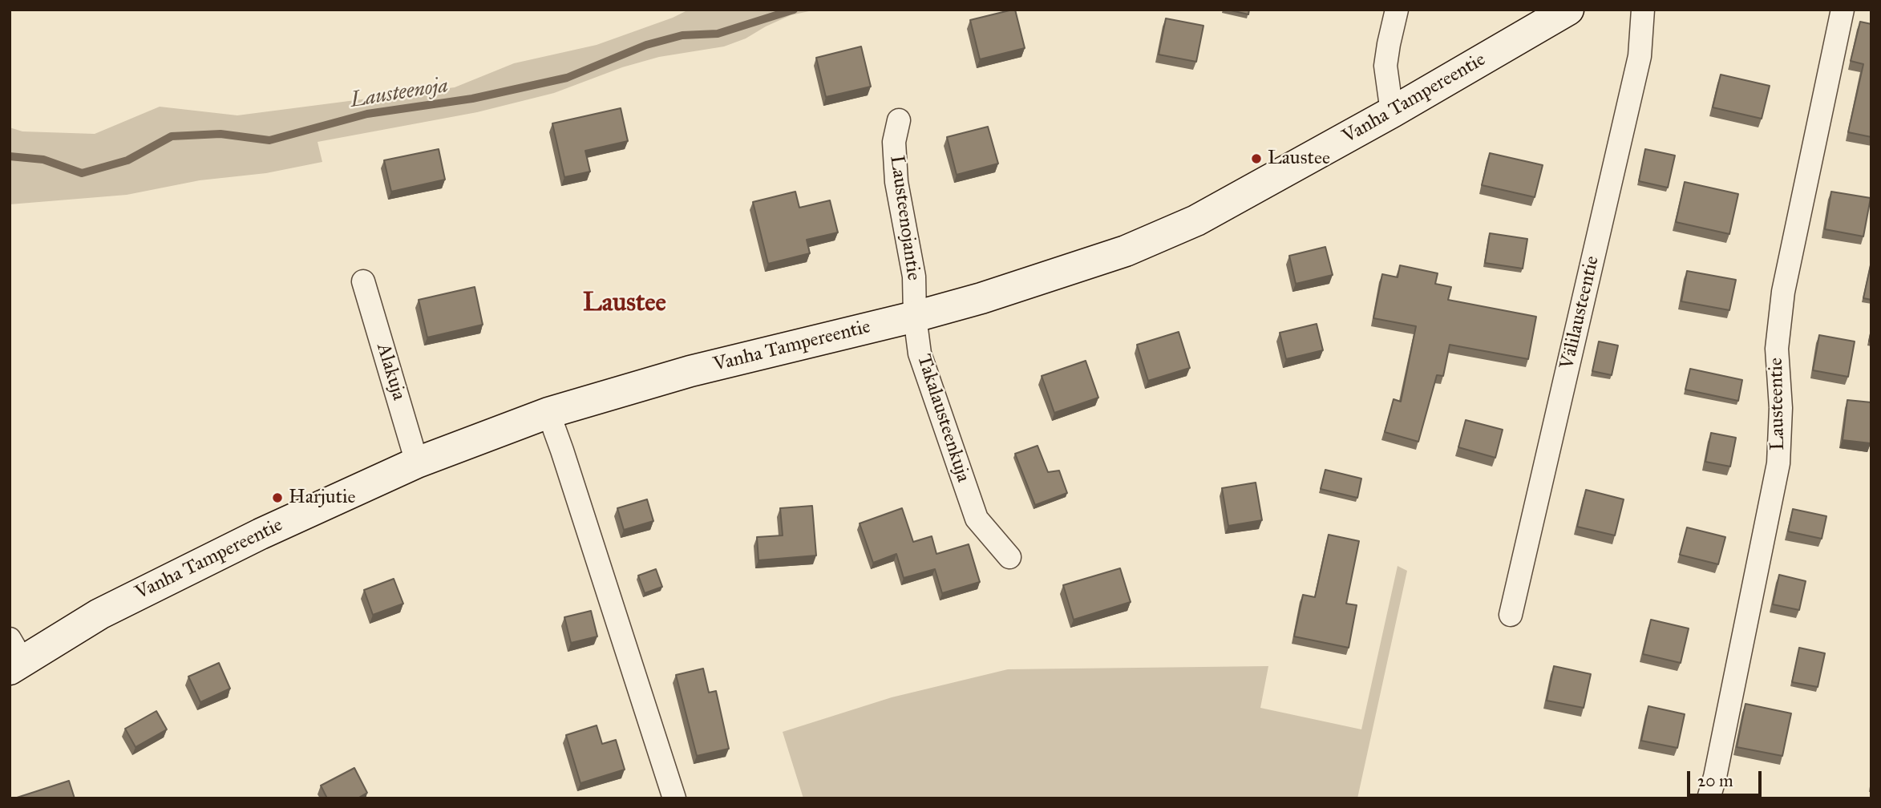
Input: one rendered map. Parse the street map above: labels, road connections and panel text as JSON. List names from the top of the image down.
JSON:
{
  "streets": {
    "main road": ["Vanha Tampereentie"],
    "street": [
      "Lausteenojantie",
      "Välilausteentie",
      "Alakuja",
      "Lausteentie",
      "Takalausteenkuja"
    ]
  },
  "crossings": [
    ["Vanha Tampereentie", "Lausteenojantie"],
    ["Vanha Tampereentie", "Alakuja"],
    ["Vanha Tampereentie", "Takalausteenkuja"],
    ["Lausteenojantie", "Takalausteenkuja"]
  ],
  "districts": ["Laustee"],
  "water": ["Lausteenoja"],
  "places": ["Laustee", "Harjutie"],
  "scale_bar": "20 m"
}
